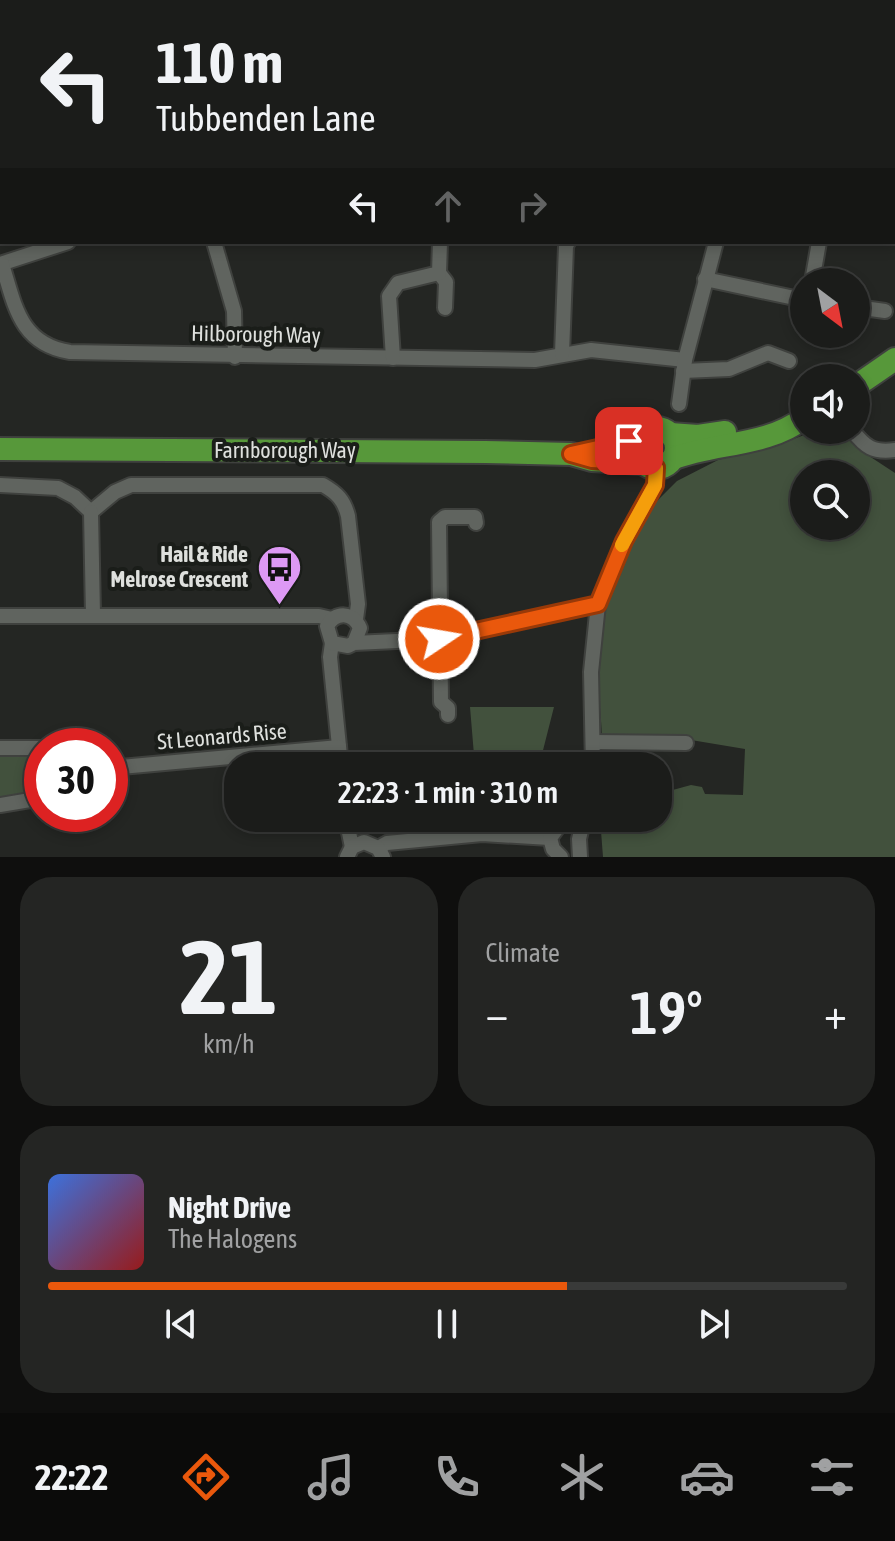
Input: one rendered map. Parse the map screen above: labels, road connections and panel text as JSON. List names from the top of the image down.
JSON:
{
  "streets": {
    "highway": ["Farnborough Way"],
    "street": ["Hilborough Way", "St Leonards Rise"]
  },
  "places": {
    "bus stop": ["Hail & Ride Melrose Crescent"]
  },
  "north": "bottom right",
  "page": {
    "turn": ["110 m", "Tubbenden Lane"],
    "limit": "30",
    "trip": "22:23 · 1 min · 310 m",
    "tile": [
      ["21", "km/h"],
      "Climate"
    ],
    "heat": ["−", "19°", "+"],
    "song": ["Night Drive", "The Halogens"],
    "tabs": "22:22"
  }
}
